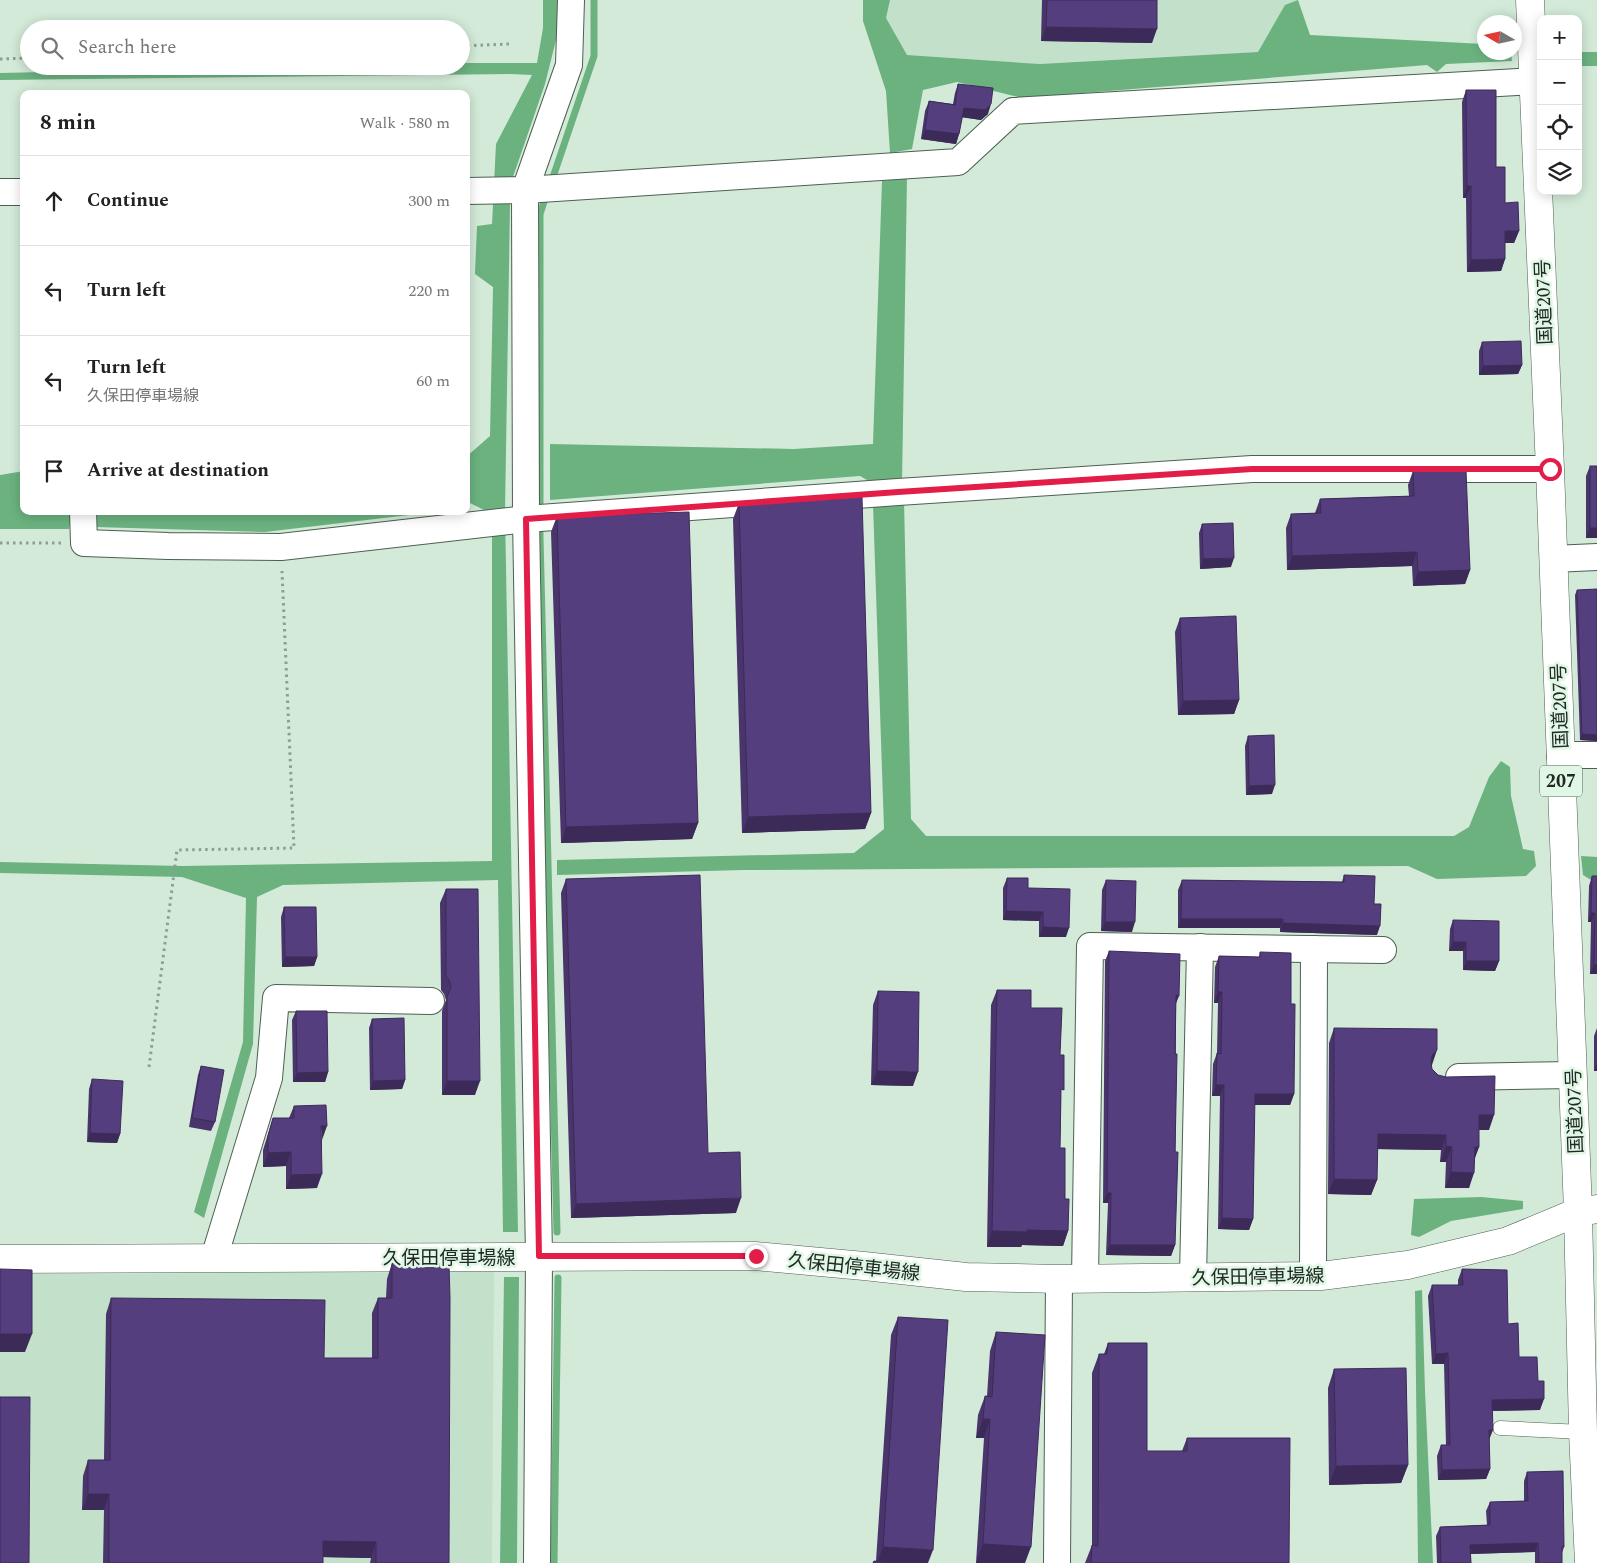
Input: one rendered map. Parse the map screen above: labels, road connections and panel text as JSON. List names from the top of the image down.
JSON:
{
  "streets": {
    "main road": ["国道207号", "207", "久保田停車場線"]
  },
  "crossings": [
    ["国道207号", "久保田停車場線"]
  ],
  "north": "left",
  "page": {
    "map_buttons": ["+", "−"],
    "search": "Search here",
    "heading": ["8 min", "Walk · 580 m"],
    "list": [
      ["Continue", "300 m"],
      ["Turn left", "220 m"],
      ["Turn left", "久保田停車場線", "60 m"],
      "Arrive at destination"
    ]
  }
}
